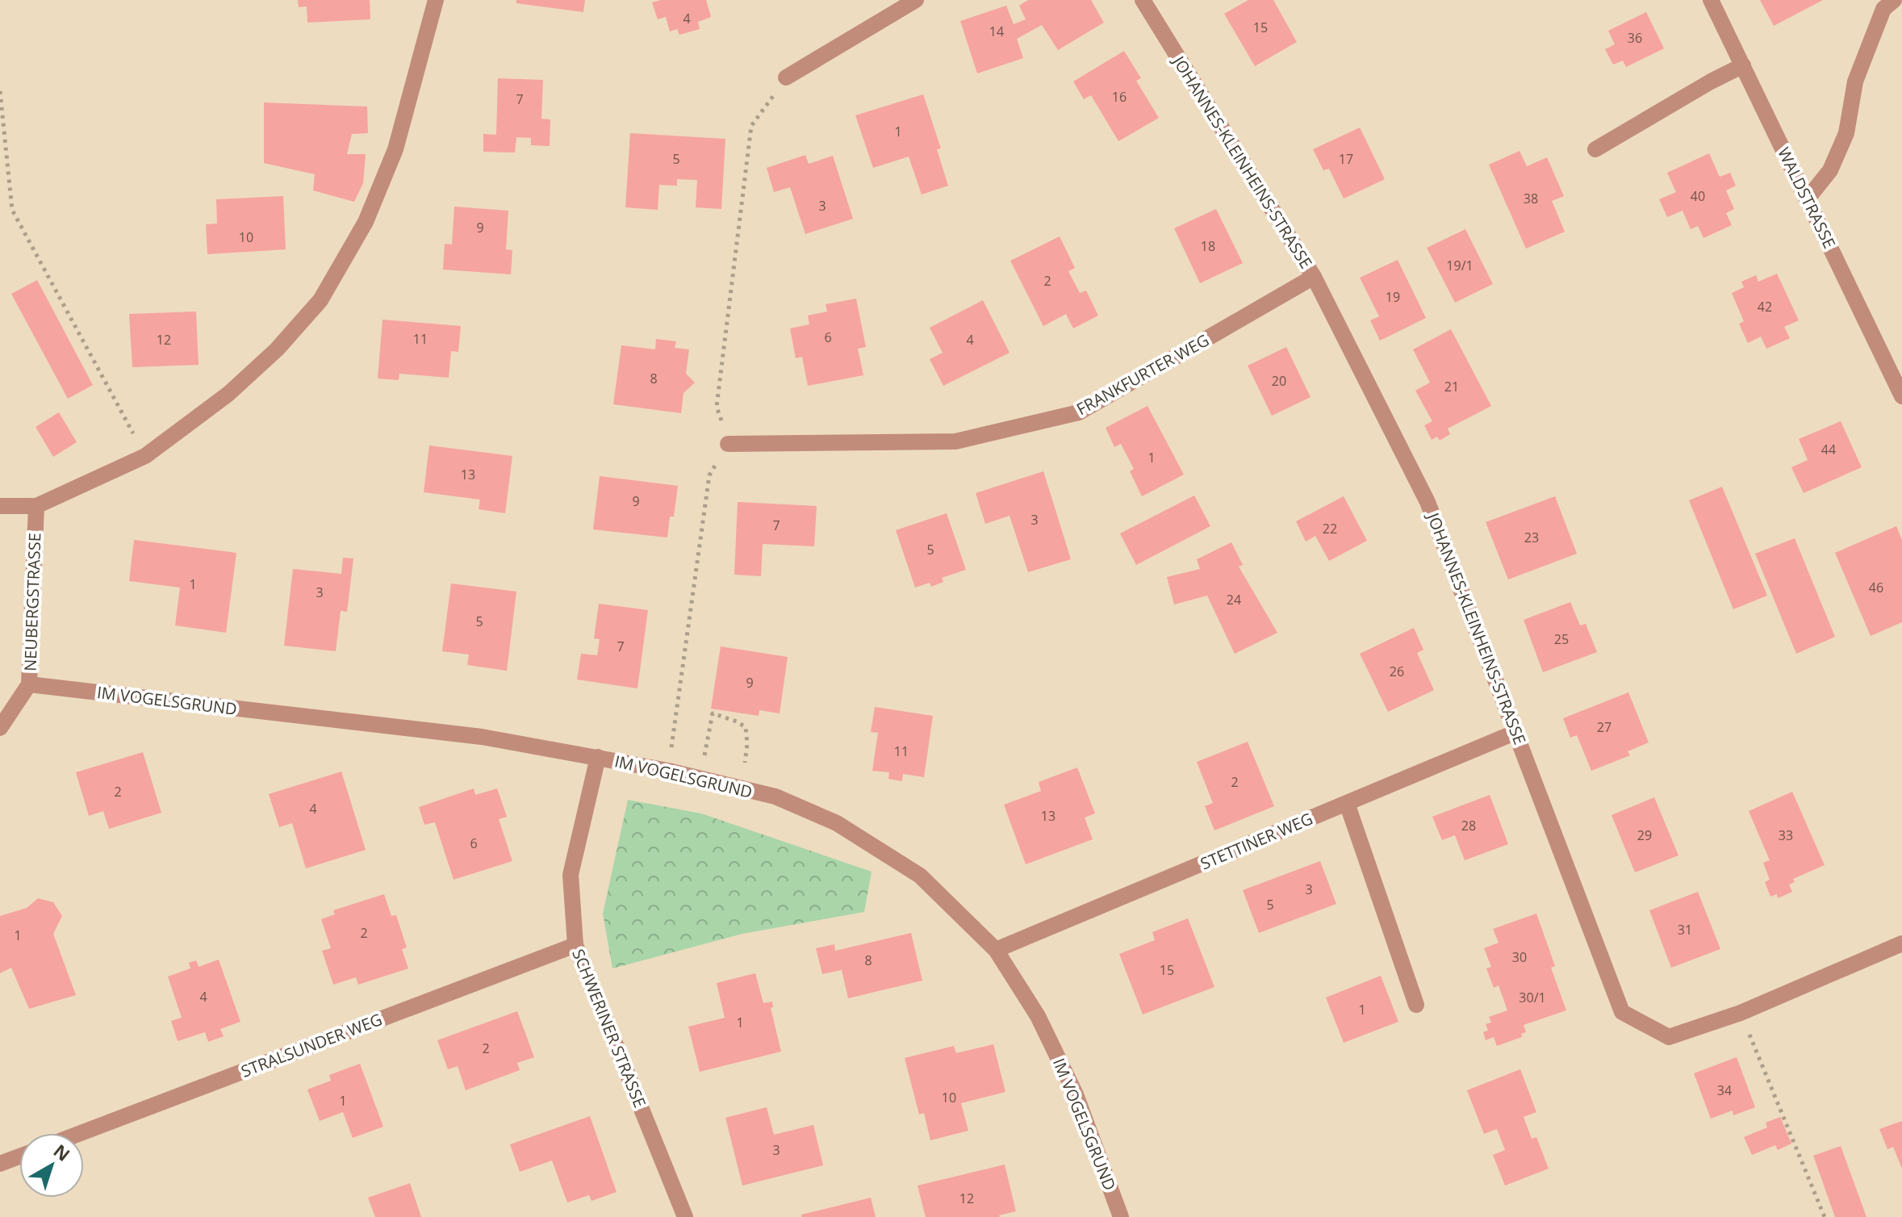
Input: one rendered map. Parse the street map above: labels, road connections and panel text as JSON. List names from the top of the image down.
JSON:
{
  "streets": {
    "street": [
      "JOHANNES-KLEINHEINS-STRASSE",
      "WALDSTRASSE",
      "FRANKFURTER WEG",
      "NEUBERGSTRASSE",
      "IM VOGELSGRUND",
      "STETTINER WEG",
      "SCHWERINER STRASSE",
      "STRALSUNDER WEG"
    ]
  },
  "crossings": [
    ["JOHANNES-KLEINHEINS-STRASSE", "FRANKFURTER WEG"],
    ["JOHANNES-KLEINHEINS-STRASSE", "STETTINER WEG"],
    ["NEUBERGSTRASSE", "IM VOGELSGRUND"],
    ["IM VOGELSGRUND", "STETTINER WEG"],
    ["IM VOGELSGRUND", "SCHWERINER STRASSE"],
    ["SCHWERINER STRASSE", "STRALSUNDER WEG"]
  ],
  "house_numbers": [
    "4",
    "15",
    "14",
    "36",
    "16",
    "7",
    "1",
    "5",
    "17",
    "40",
    "38",
    "3",
    "9",
    "10",
    "18",
    "19/1",
    "2",
    "19",
    "42",
    "6",
    "11",
    "12",
    "4",
    "8",
    "20",
    "21",
    "44",
    "1",
    "13",
    "9",
    "3",
    "7",
    "22",
    "23",
    "5",
    "1",
    "46",
    "3",
    "24",
    "5",
    "25",
    "7",
    "26",
    "9",
    "27",
    "11",
    "2",
    "2",
    "4",
    "13",
    "28",
    "29",
    "33",
    "6",
    "3",
    "5",
    "31",
    "2",
    "1",
    "30",
    "8",
    "15",
    "4",
    "30/1",
    "1",
    "1",
    "2",
    "34",
    "10",
    "1",
    "3",
    "12"
  ],
  "north": "top right"
}
